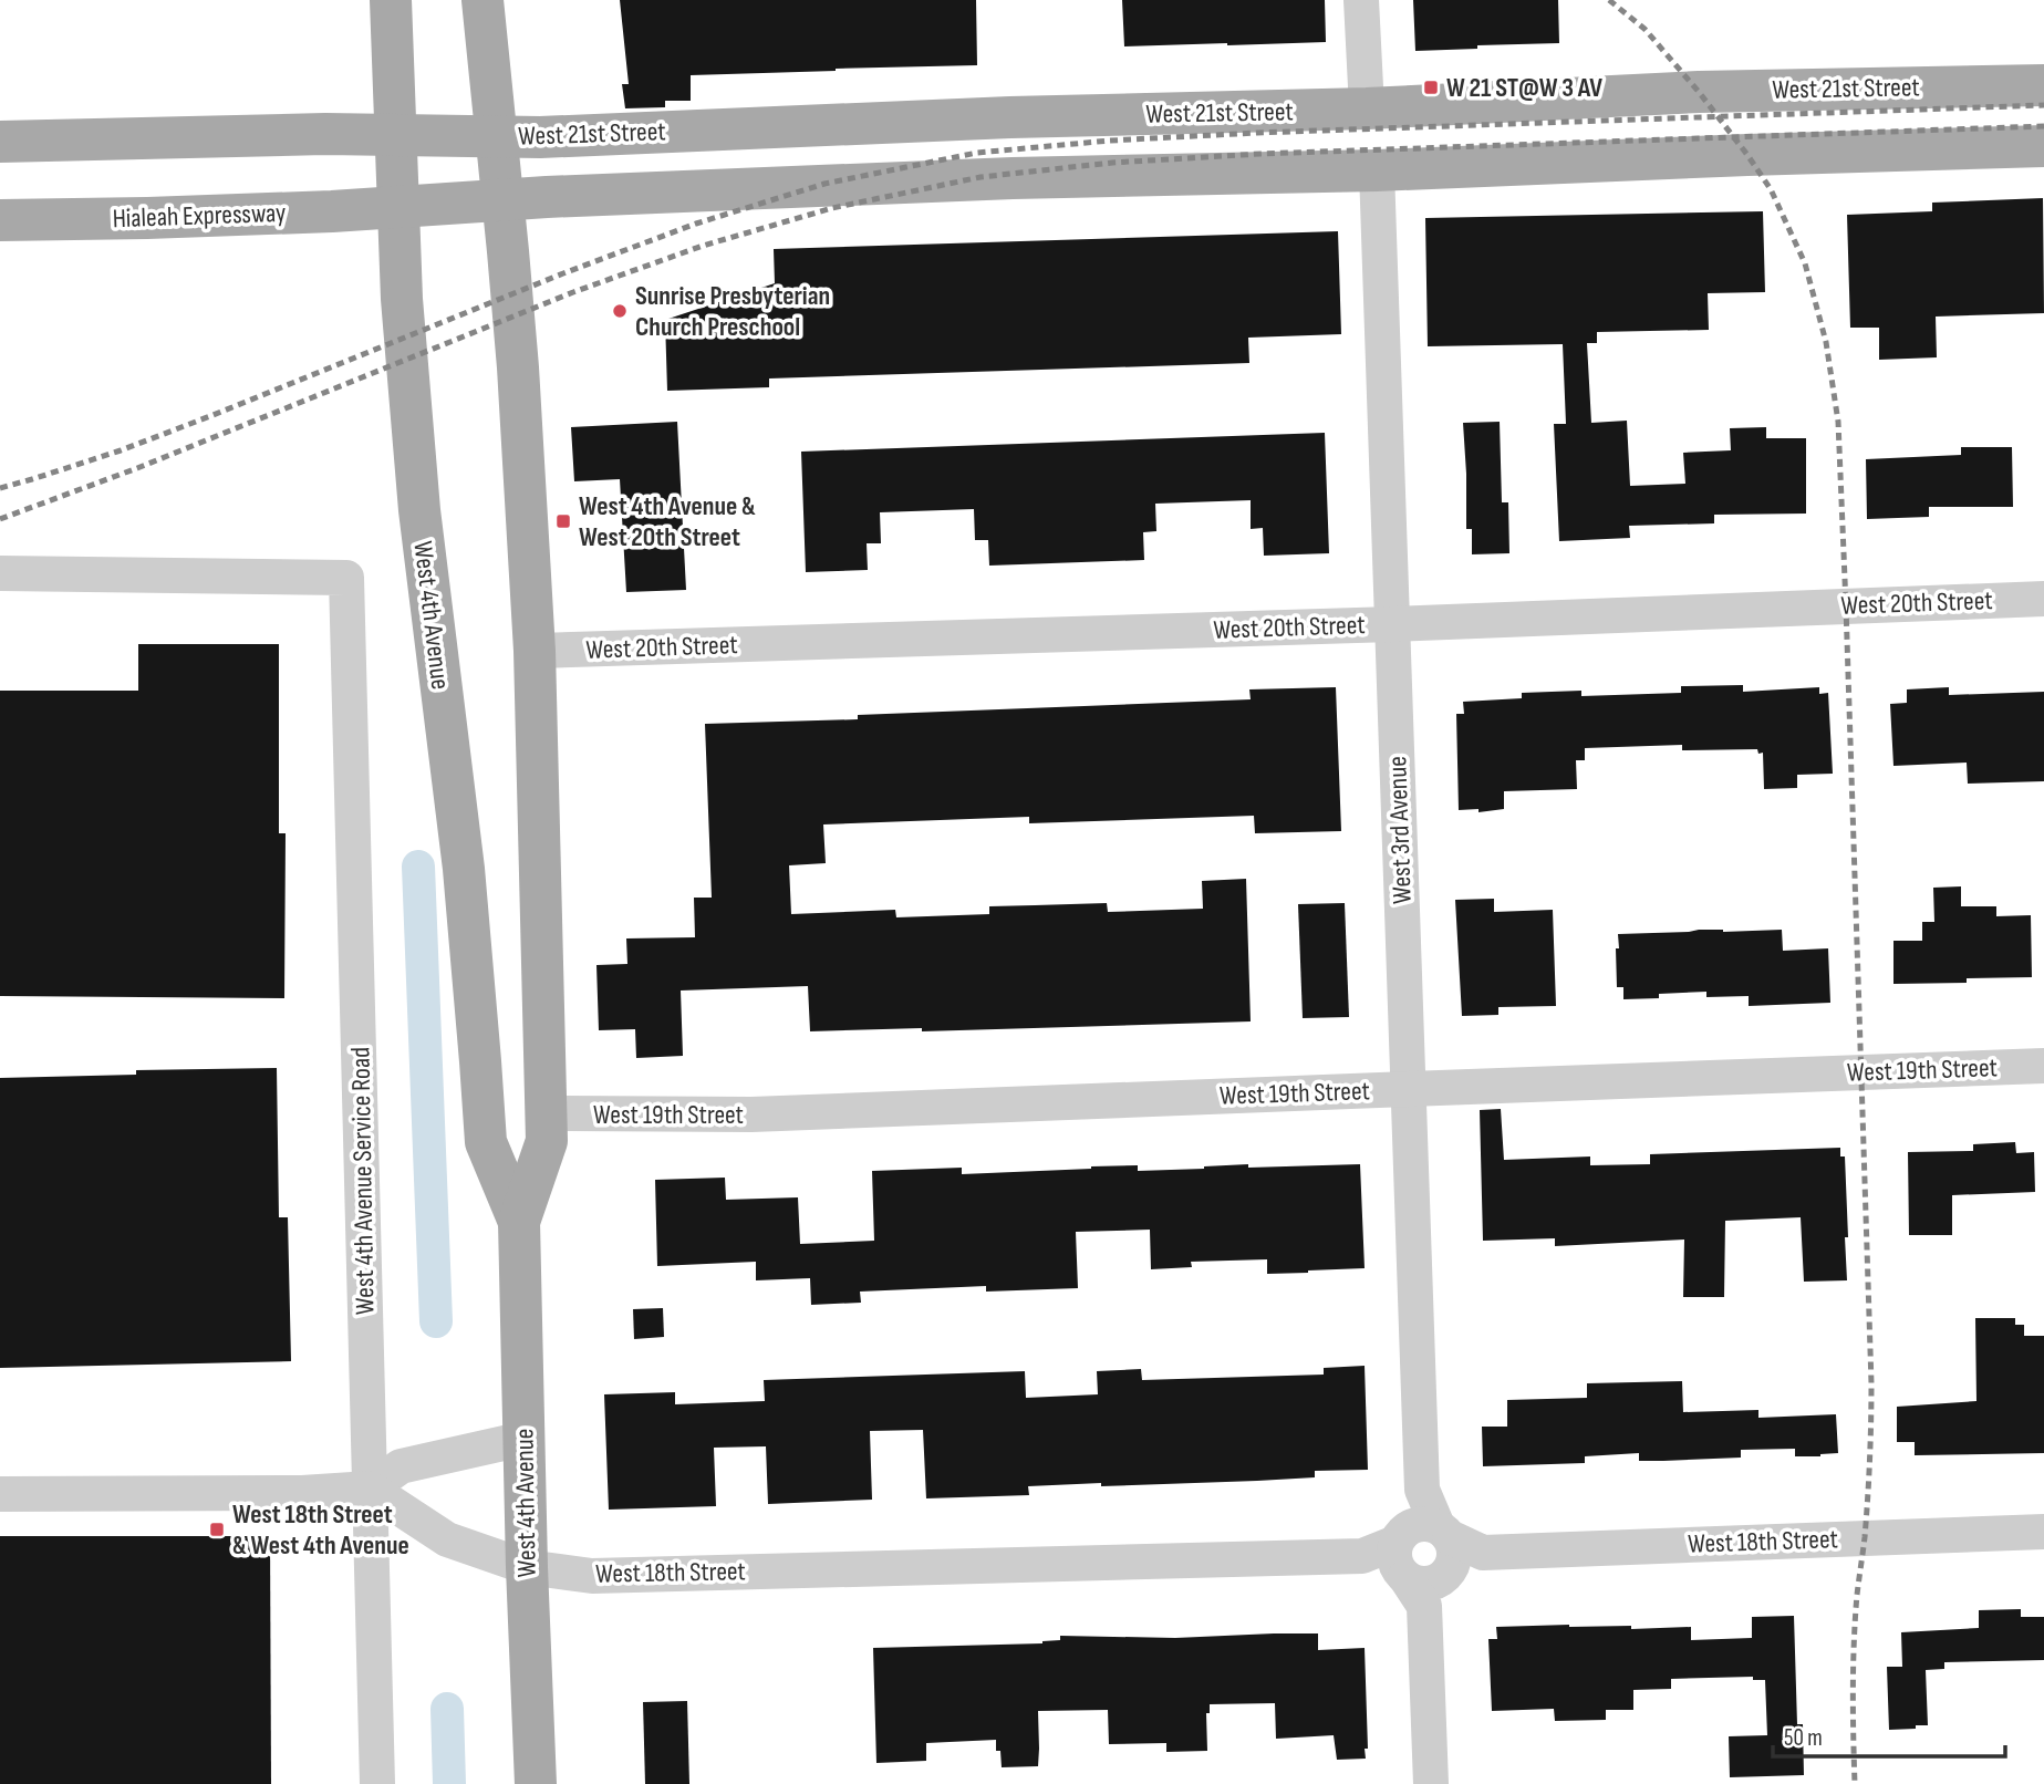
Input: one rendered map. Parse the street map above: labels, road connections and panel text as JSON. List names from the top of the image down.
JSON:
{
  "streets": {
    "main road": ["West 21st Street", "Hialeah Expressway", "West 4th Avenue"],
    "street": [
      "West 20th Street",
      "West 3rd Avenue",
      "West 19th Street",
      "West 4th Avenue Service Road",
      "West 18th Street"
    ]
  },
  "crossings": [
    ["West 21st Street", "West 4th Avenue"],
    ["Hialeah Expressway", "West 4th Avenue"],
    ["West 20th Street", "West 4th Avenue"],
    ["West 20th Street", "West 3rd Avenue"],
    ["West 4th Avenue", "West 19th Street"],
    ["West 4th Avenue", "West 18th Street"],
    ["West 3rd Avenue", "West 19th Street"],
    ["West 3rd Avenue", "West 18th Street"],
    ["West 4th Avenue Service Road", "West 18th Street"]
  ],
  "places": {
    "transit": ["W 21 ST@W 3 AV", "West 4th Avenue & West 20th Street", "West 18th Street & West 4th Avenue"],
    "other": ["Sunrise Presbyterian Church Preschool"]
  },
  "scale_bar": "50 m"
}
